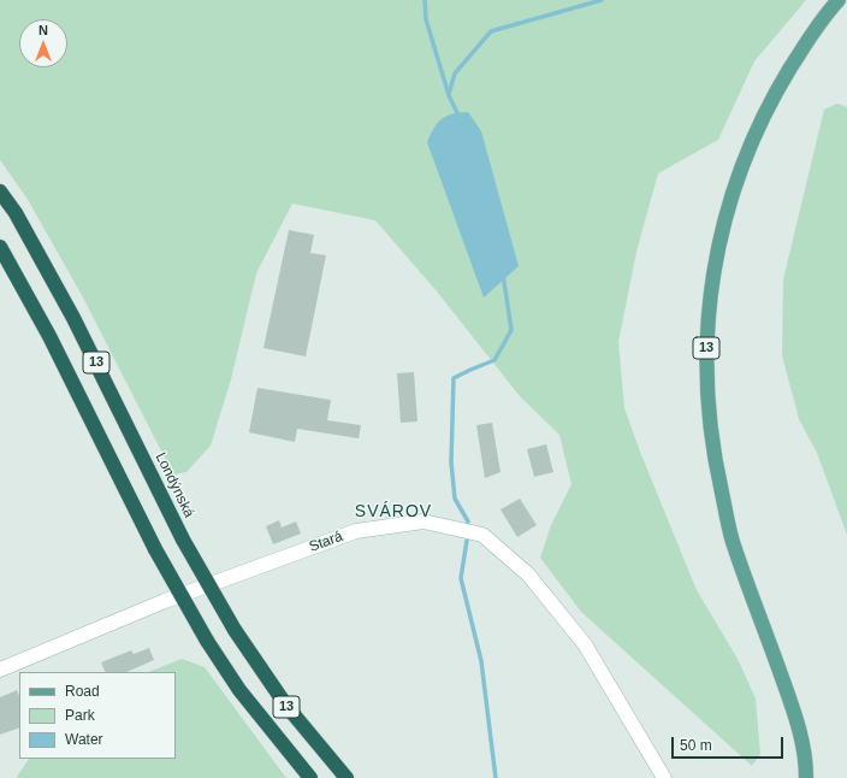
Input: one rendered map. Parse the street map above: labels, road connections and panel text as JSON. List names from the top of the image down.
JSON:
{
  "streets": {
    "highway": ["13", "Londýnská"],
    "street": ["Stará"]
  },
  "districts": ["SVÁROV"],
  "legend": ["Road", "Park", "Water"],
  "scale_bar": "50 m",
  "north": "top"
}
